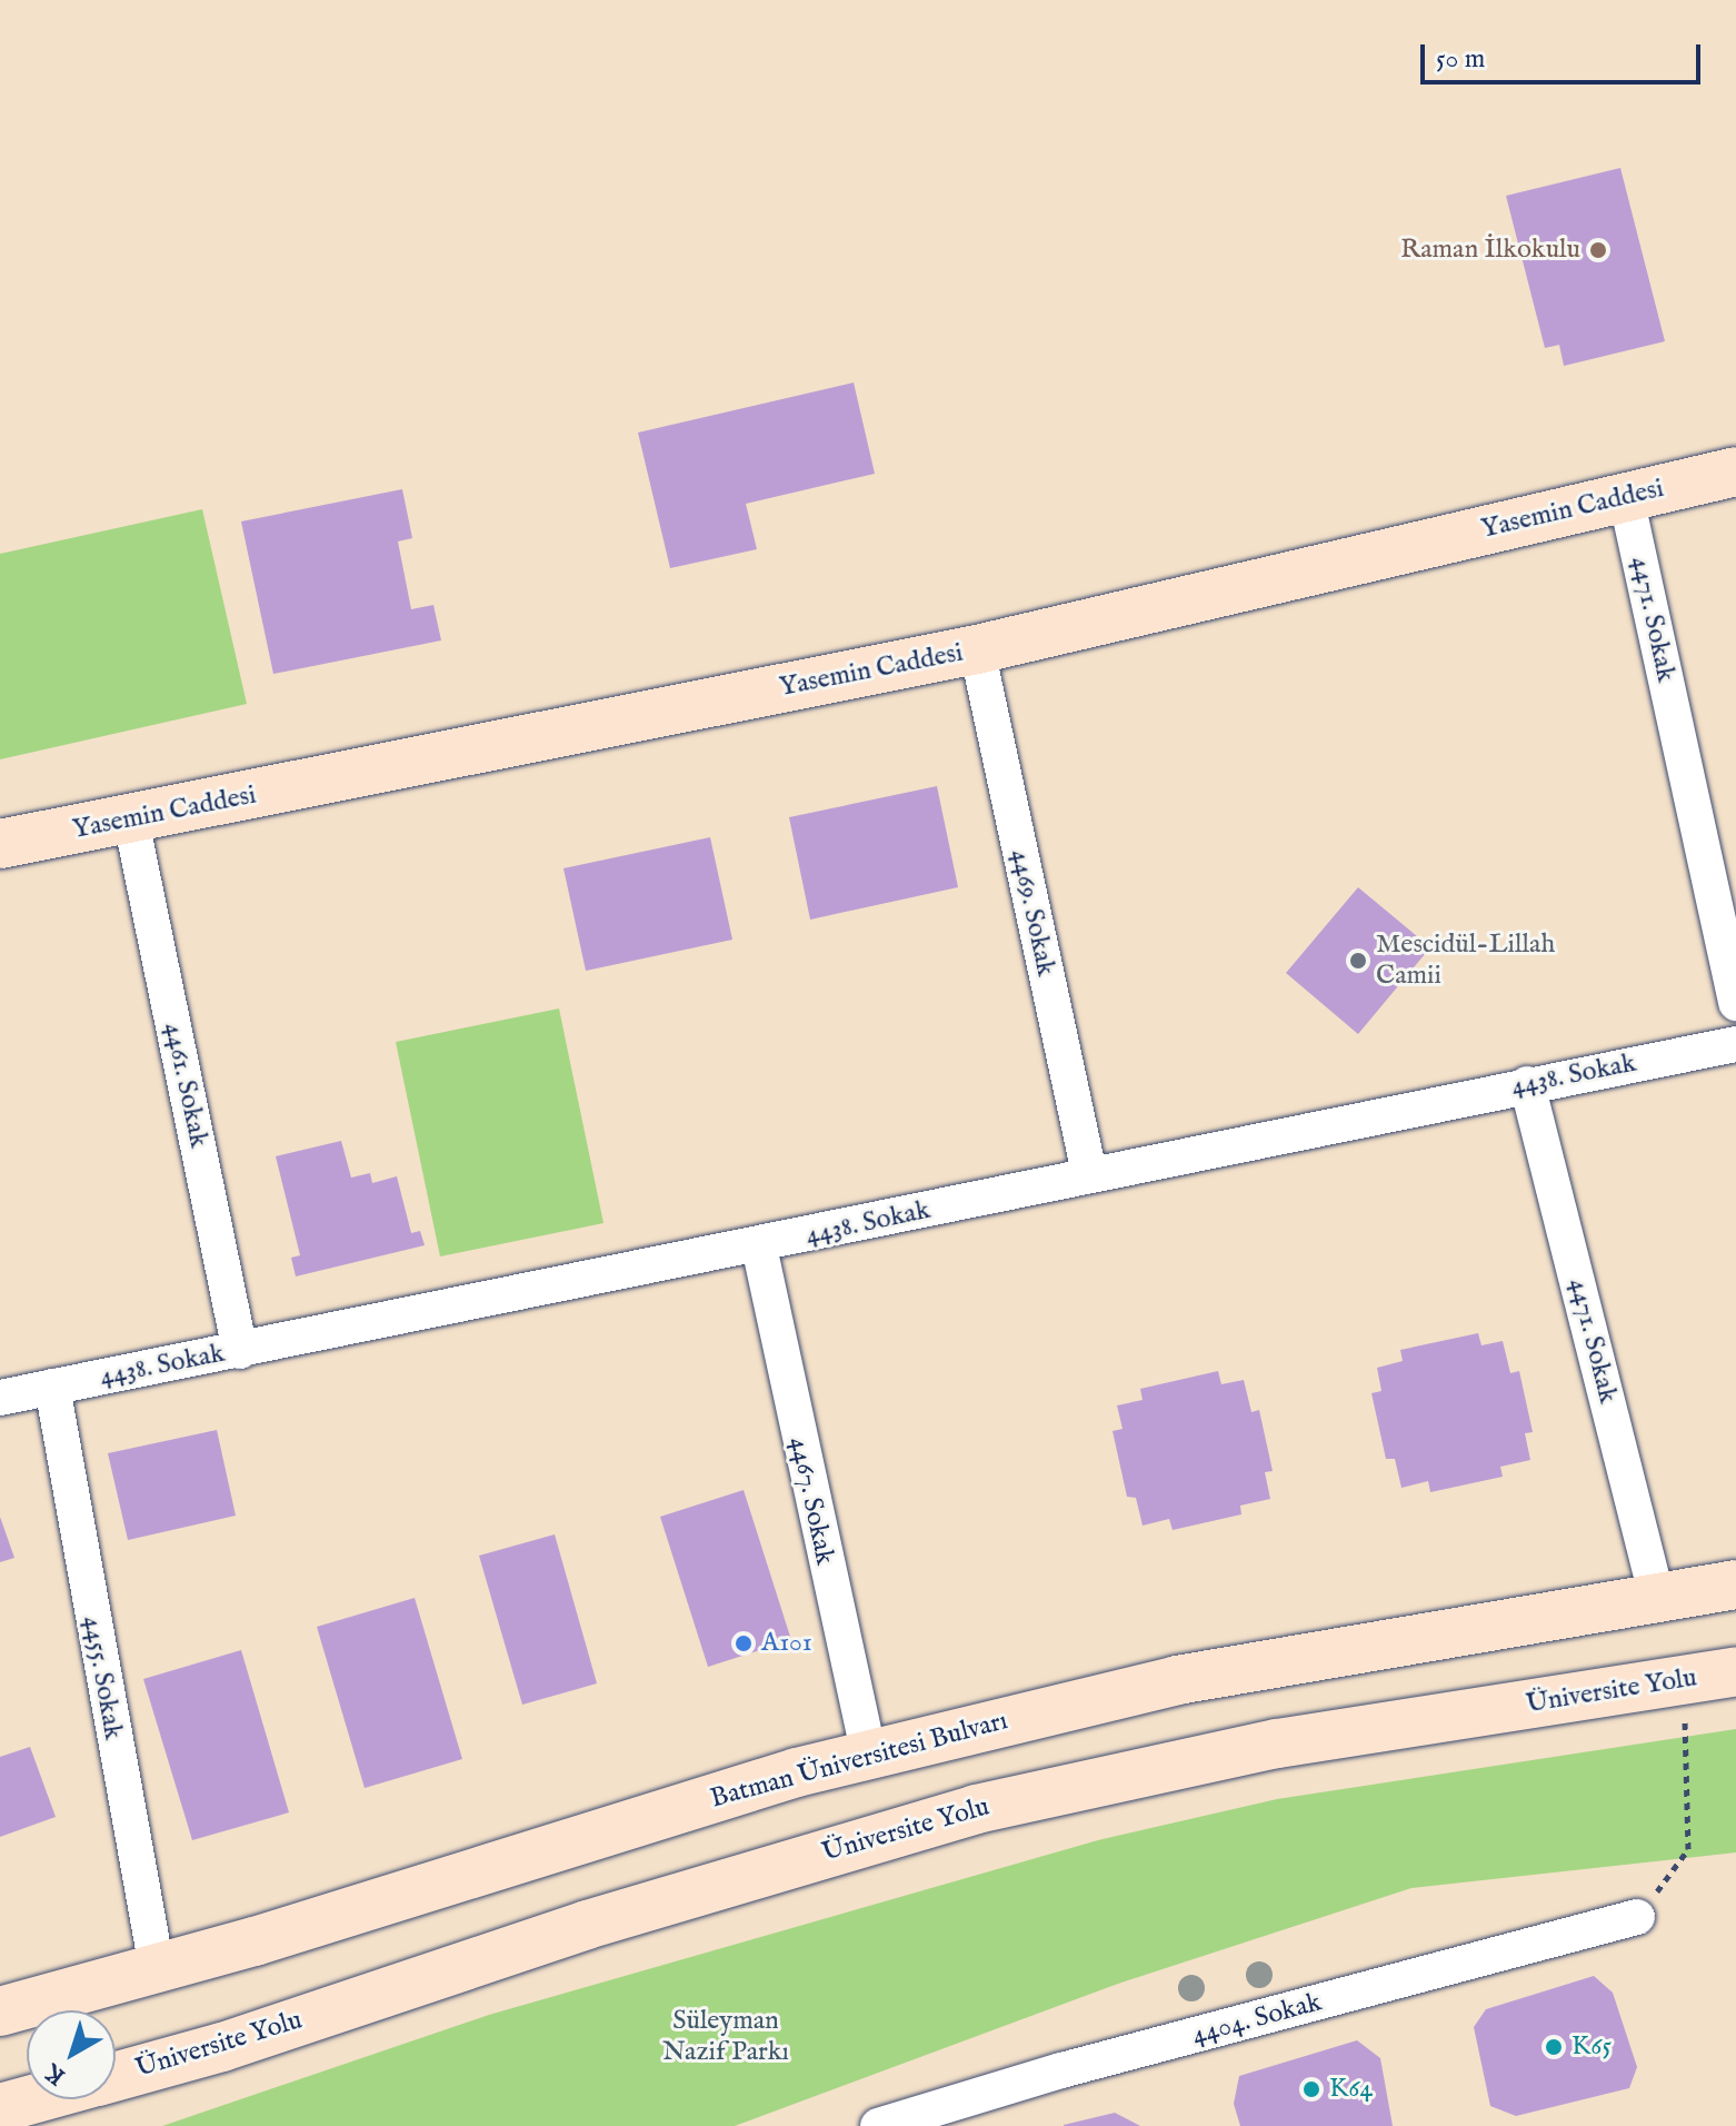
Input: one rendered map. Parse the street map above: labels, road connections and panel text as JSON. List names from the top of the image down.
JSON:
{
  "streets": {
    "main road": ["Yasemin Caddesi", "Üniversite Yolu", "Batman Üniversitesi Bulvarı"],
    "street": [
      "4471. Sokak",
      "4469. Sokak",
      "4438. Sokak",
      "4461. Sokak",
      "4467. Sokak",
      "4455. Sokak",
      "4404. Sokak"
    ]
  },
  "crossings": [
    ["Yasemin Caddesi", "4471. Sokak"],
    ["Yasemin Caddesi", "4469. Sokak"],
    ["Yasemin Caddesi", "4461. Sokak"],
    ["4471. Sokak", "4438. Sokak"],
    ["4471. Sokak", "Batman Üniversitesi Bulvarı"],
    ["4469. Sokak", "4438. Sokak"],
    ["4438. Sokak", "4461. Sokak"],
    ["4438. Sokak", "4467. Sokak"],
    ["4438. Sokak", "4455. Sokak"],
    ["4467. Sokak", "Batman Üniversitesi Bulvarı"],
    ["4455. Sokak", "Batman Üniversitesi Bulvarı"]
  ],
  "parks": ["Süleyman Nazif Parkı"],
  "places": [
    "Raman İlkokulu",
    "Mescidül-Lillah Camii",
    "A101",
    "K65",
    "K64"
  ],
  "scale_bar": "50 m",
  "north": "bottom left"
}
